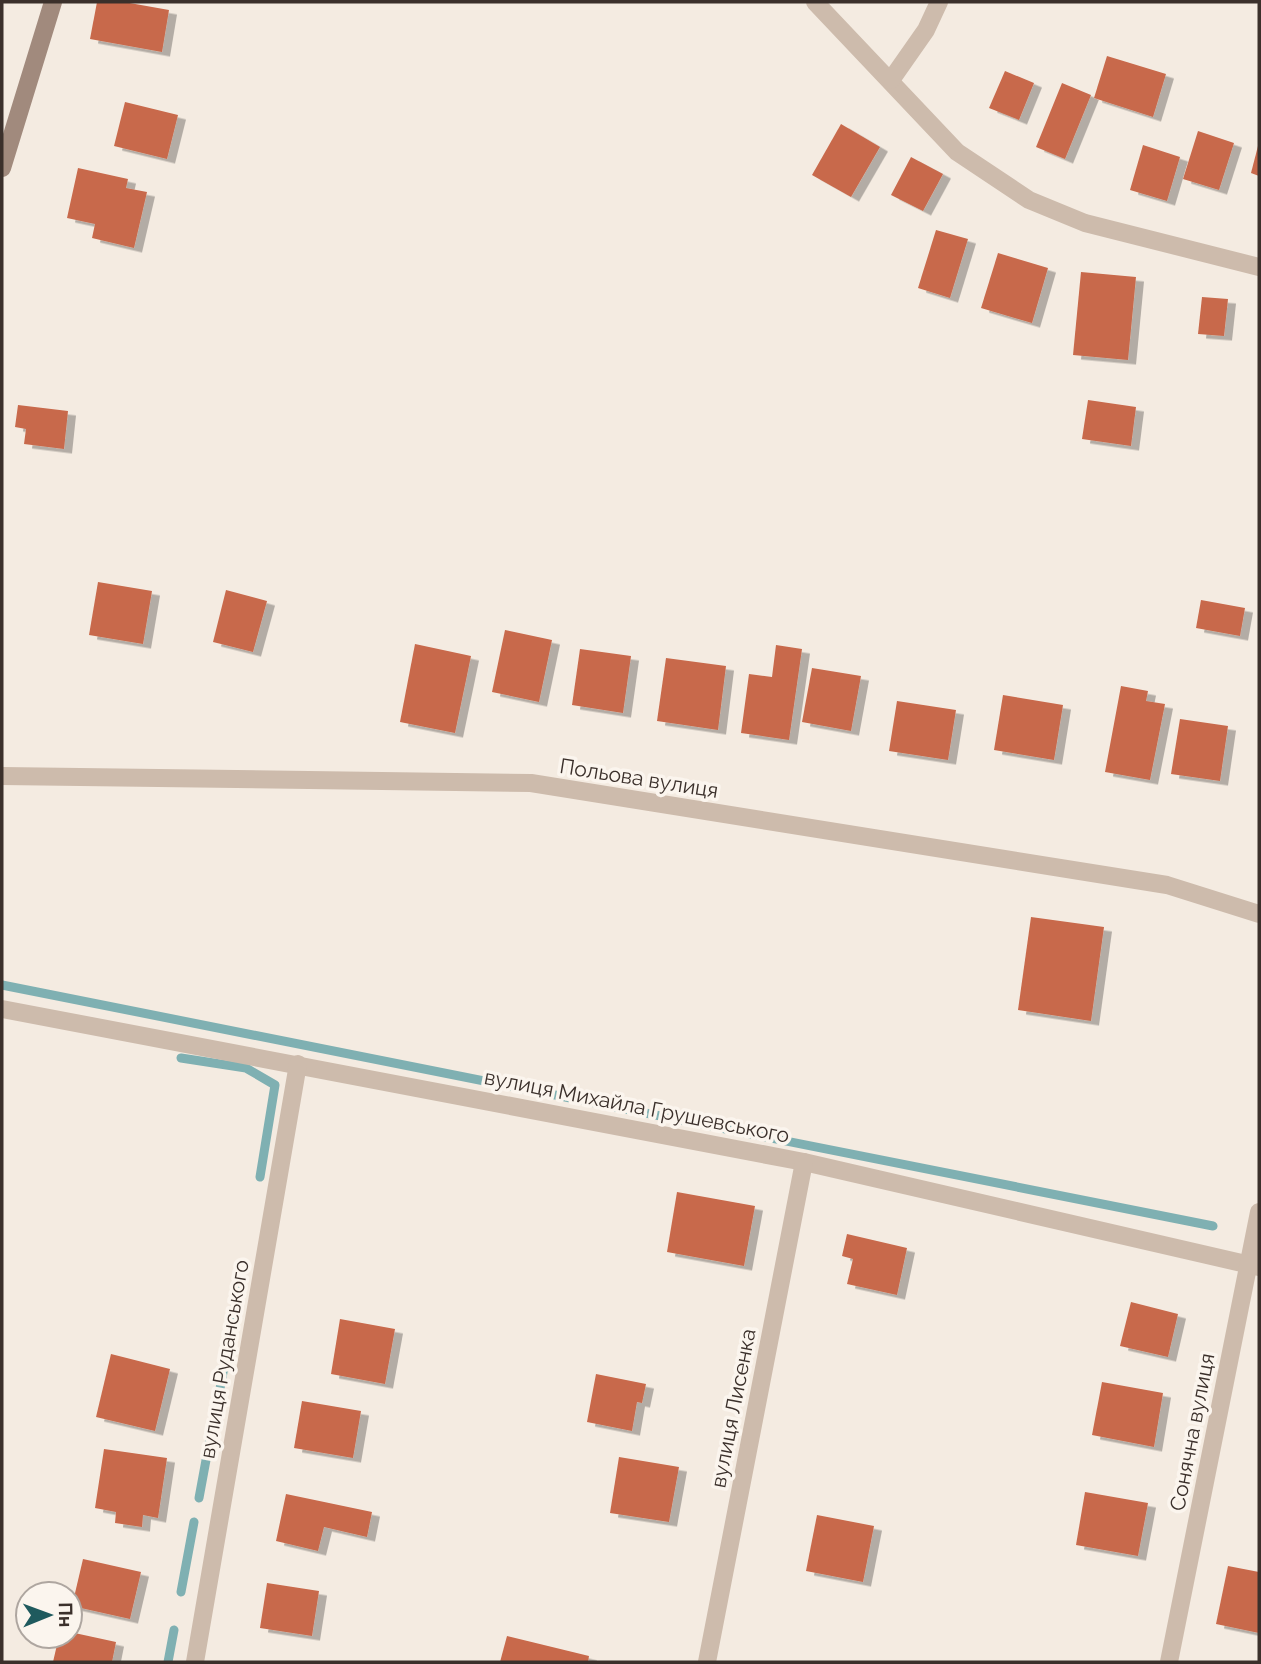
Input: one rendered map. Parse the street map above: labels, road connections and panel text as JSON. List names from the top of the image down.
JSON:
{
  "streets": {
    "street": [
      "Польова вулиця",
      "вулиця Михайла Грушевського",
      "вулиця Руданського",
      "вулиця Лисенка",
      "Сонячна вулиця"
    ]
  },
  "crossings": [
    ["вулиця Михайла Грушевського", "вулиця Руданського"],
    ["вулиця Михайла Грушевського", "вулиця Лисенка"],
    ["вулиця Михайла Грушевського", "Сонячна вулиця"]
  ],
  "north": "right"
}
